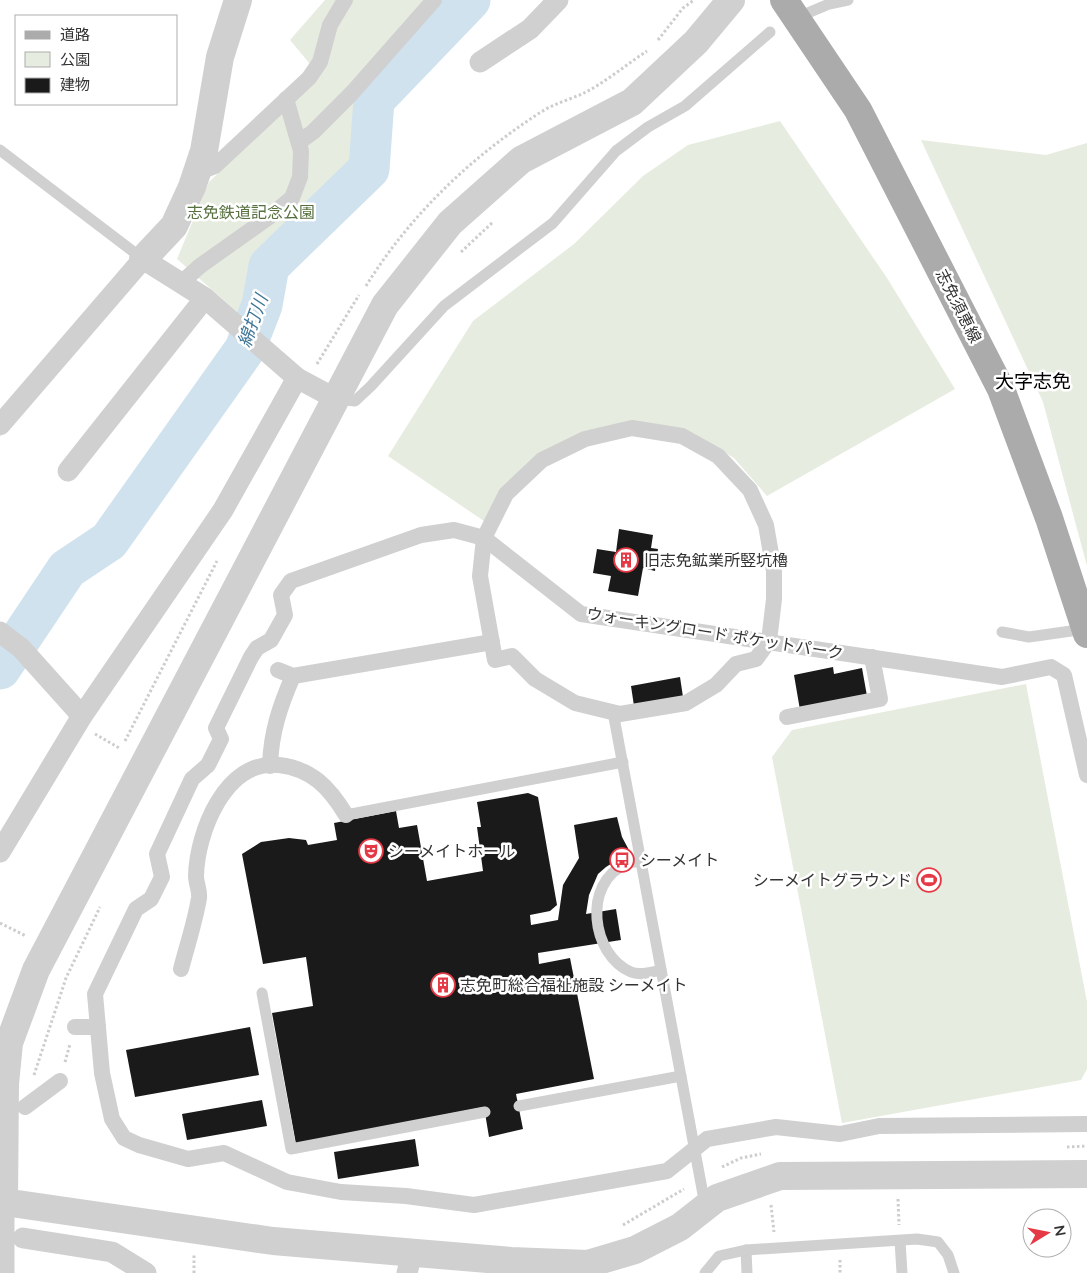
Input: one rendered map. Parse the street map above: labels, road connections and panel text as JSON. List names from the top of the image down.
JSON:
{
  "streets": {
    "main road": ["志免須恵線"],
    "street": ["ウォーキングロード ポケットパーク"]
  },
  "districts": ["大字志免"],
  "water": ["綿打川"],
  "parks": ["志免鉄道記念公園"],
  "places": {
    "building": ["旧志免鉱業所竪坑櫓", "志免町総合福祉施設 シーメイト"],
    "theatre": ["シーメイトホール"],
    "bus stop": ["シーメイト"],
    "sports": ["シーメイトグラウンド"]
  },
  "legend": ["道路", "公園", "建物"],
  "north": "right"
}
